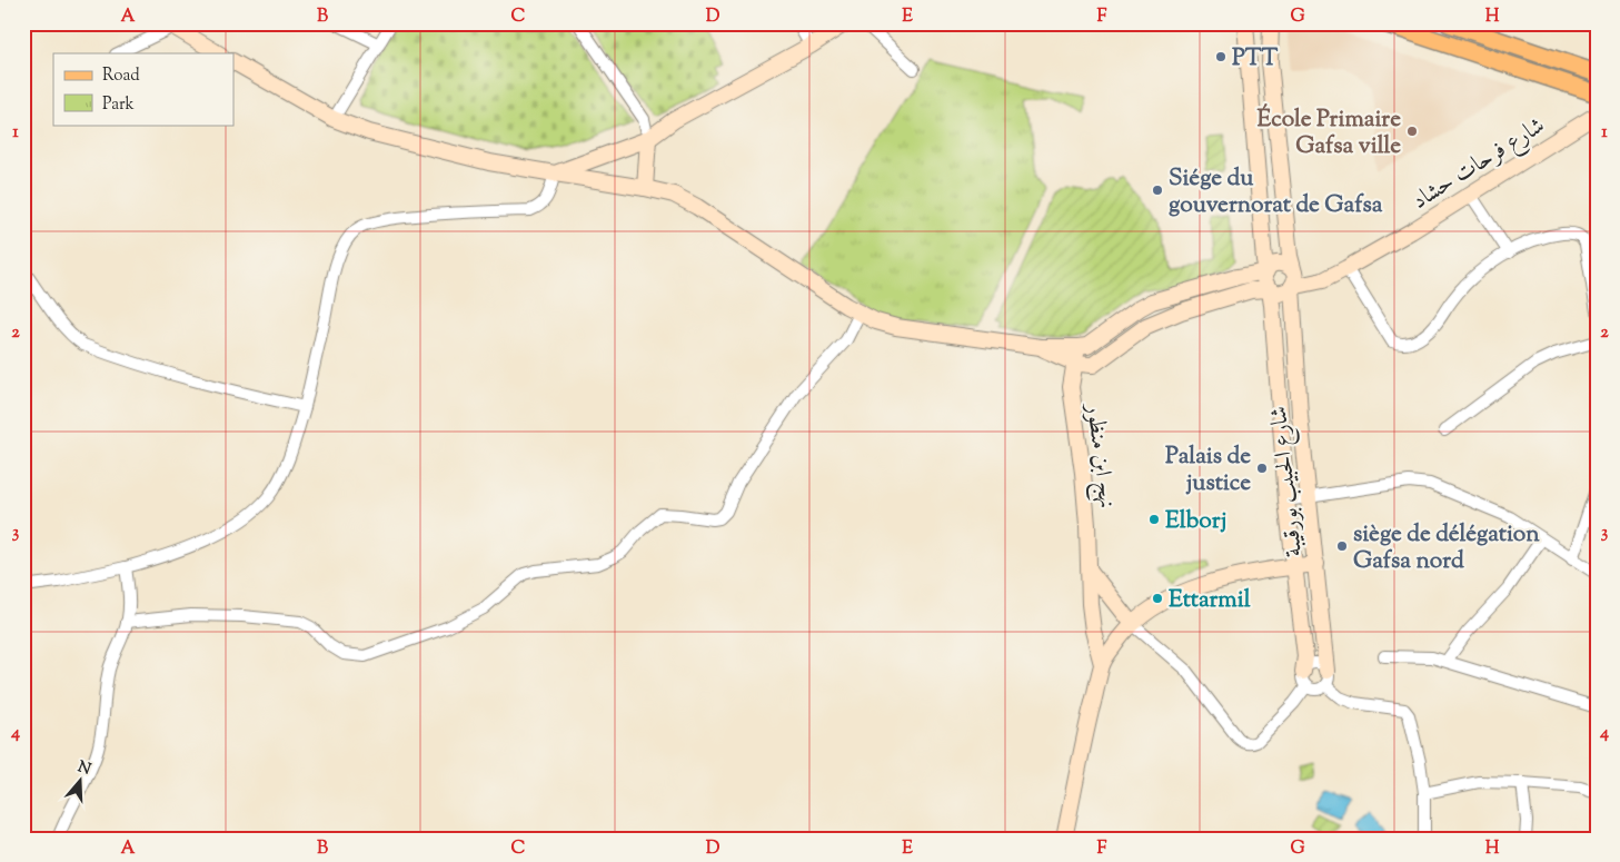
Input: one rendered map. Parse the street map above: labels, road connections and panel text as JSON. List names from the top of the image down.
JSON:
{
  "streets": {
    "street": ["شارع فرحات حشاد", "نهج ابن منظور", "شارع الحبيب بورقيبة"]
  },
  "crossings": [
    ["شارع فرحات حشاد", "شارع الحبيب بورقيبة"]
  ],
  "places": [
    "PTT",
    "École Primaire Gafsa ville",
    "Siége du gouvernorat de Gafsa",
    "Palais de justice",
    "Elborj",
    "siège de délégation Gafsa nord",
    "Ettarmil"
  ],
  "legend": ["Road", "Park"],
  "north": "top",
  "grid": {
    "columns": [
      "A",
      "B",
      "C",
      "D",
      "E",
      "F",
      "G",
      "H"
    ],
    "rows": [
      "1",
      "2",
      "3",
      "4"
    ]
  }
}
